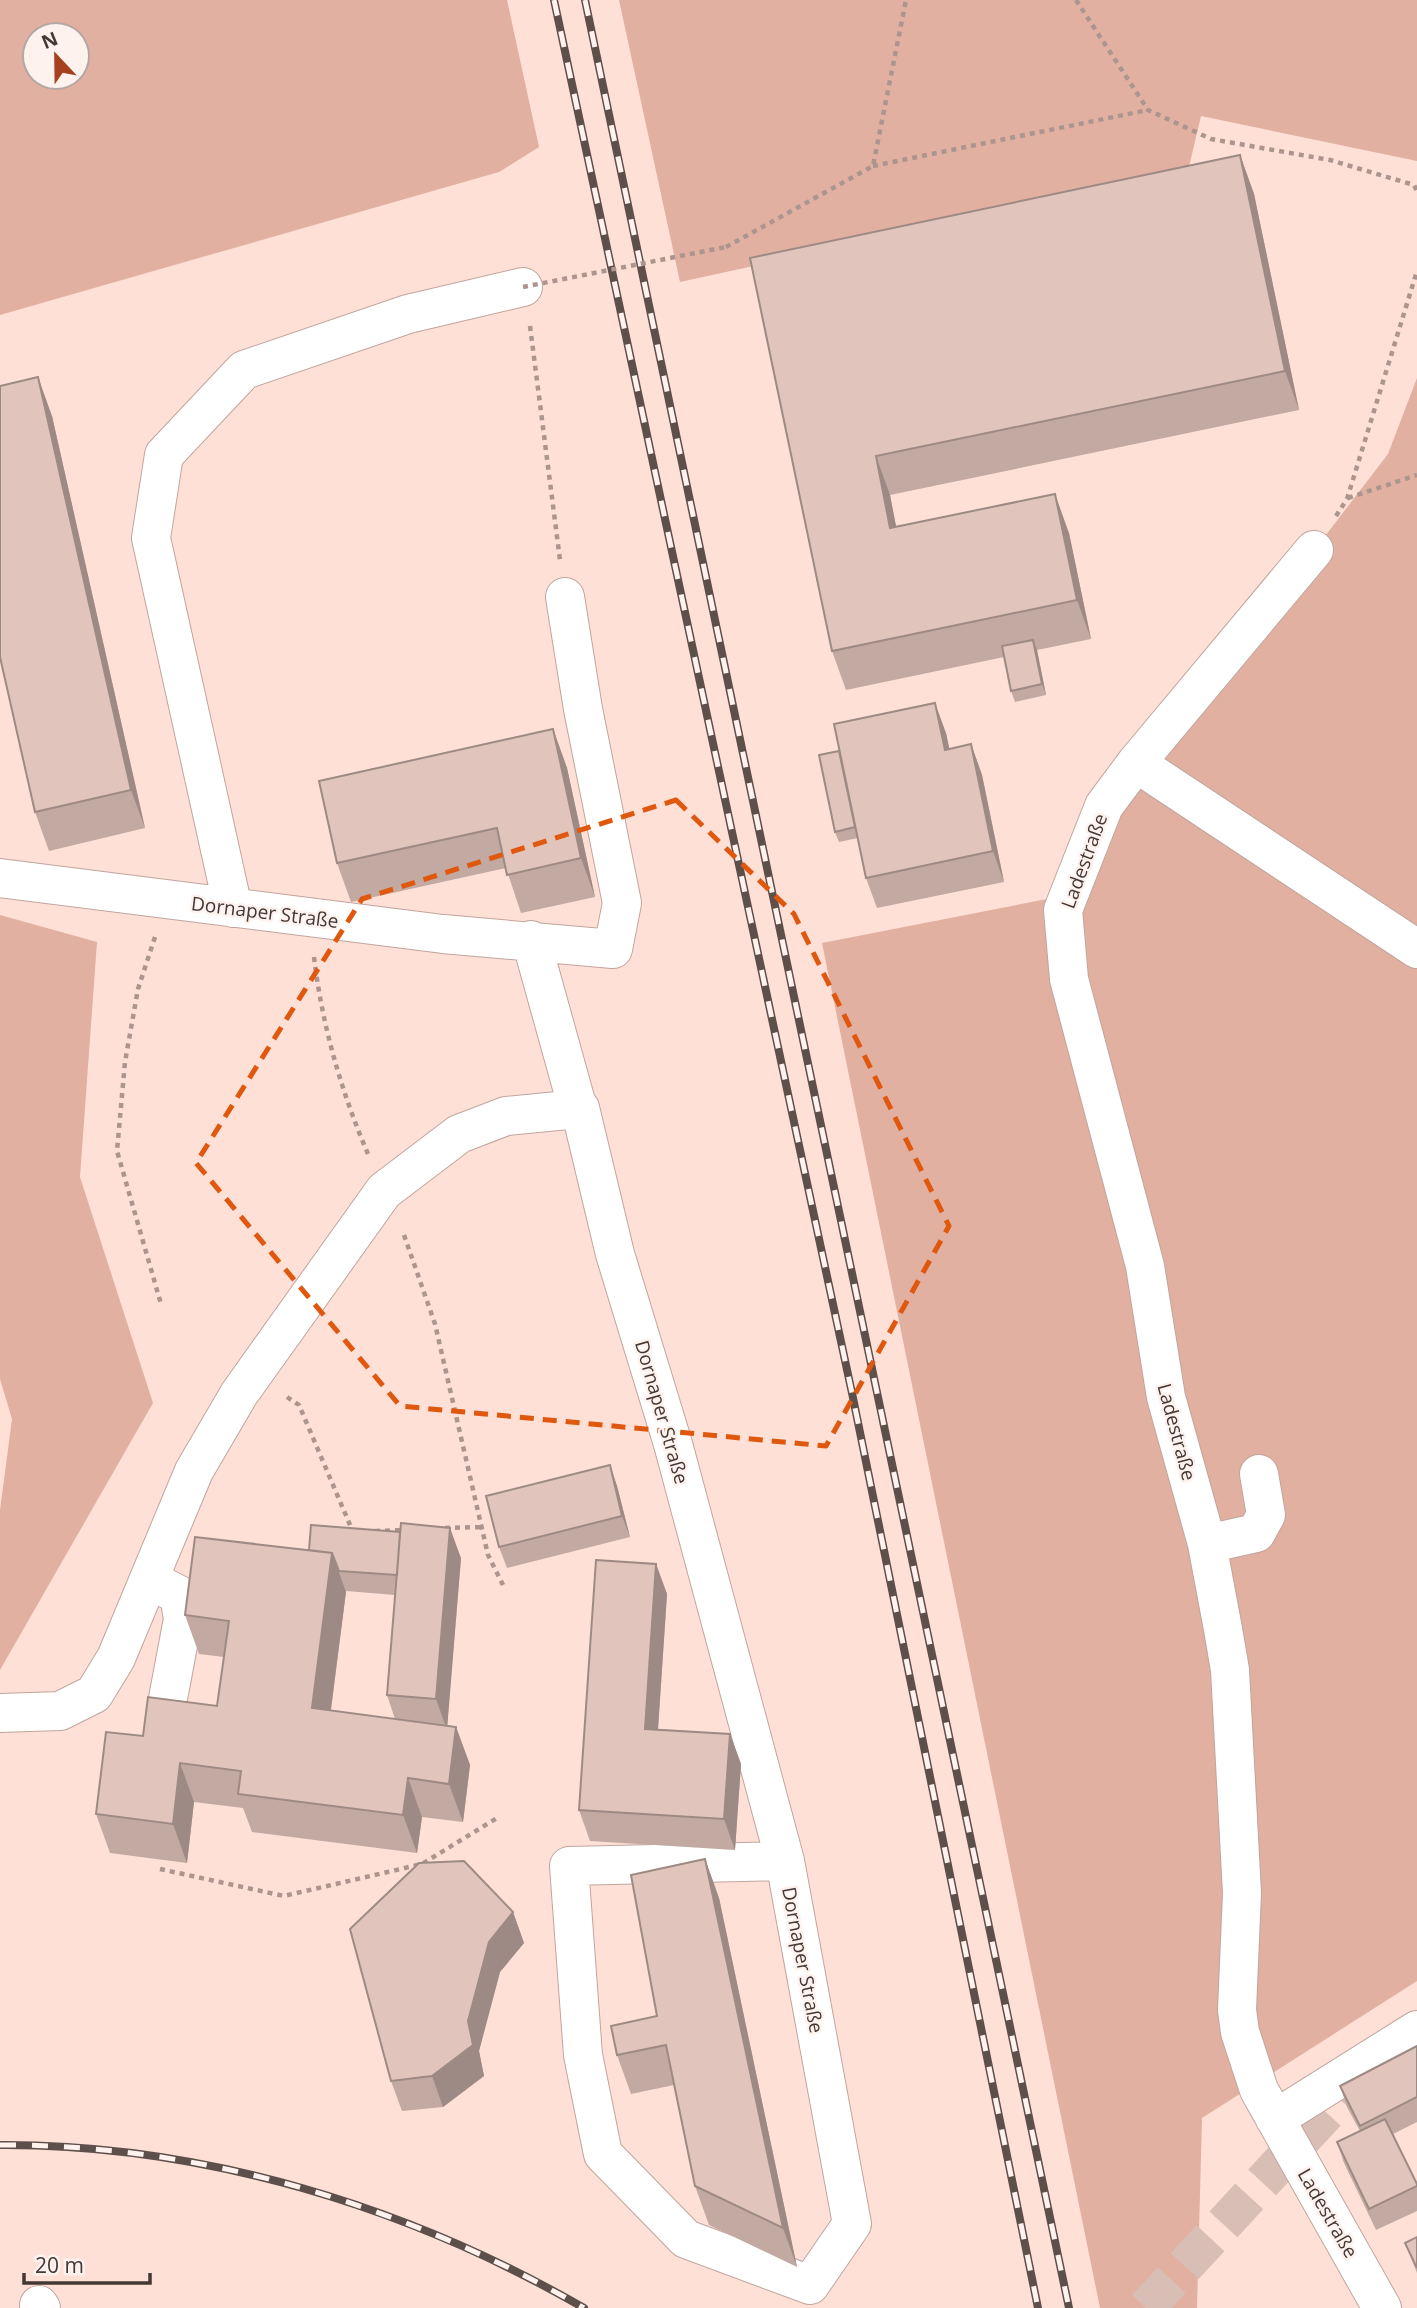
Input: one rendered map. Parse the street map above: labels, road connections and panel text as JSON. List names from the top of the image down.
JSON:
{
  "streets": {
    "street": ["Ladestraße", "Dornaper Straße"]
  },
  "scale_bar": "20 m",
  "north": "top"
}
